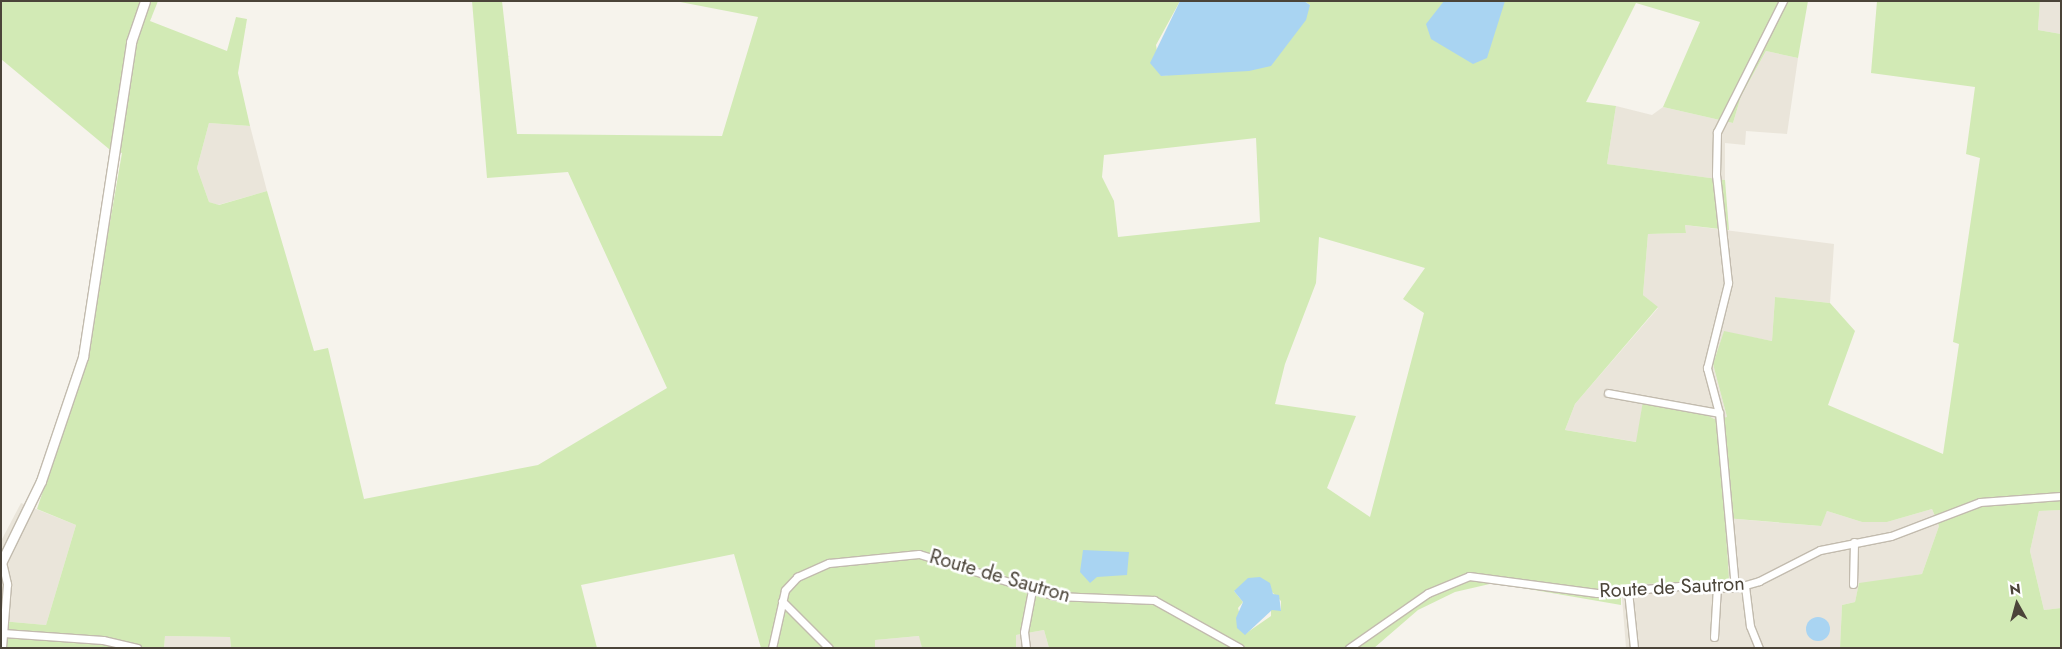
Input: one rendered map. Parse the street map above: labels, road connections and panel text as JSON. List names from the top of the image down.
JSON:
{
  "streets": {
    "street": ["Route de Sautron"]
  },
  "north": "top"
}
